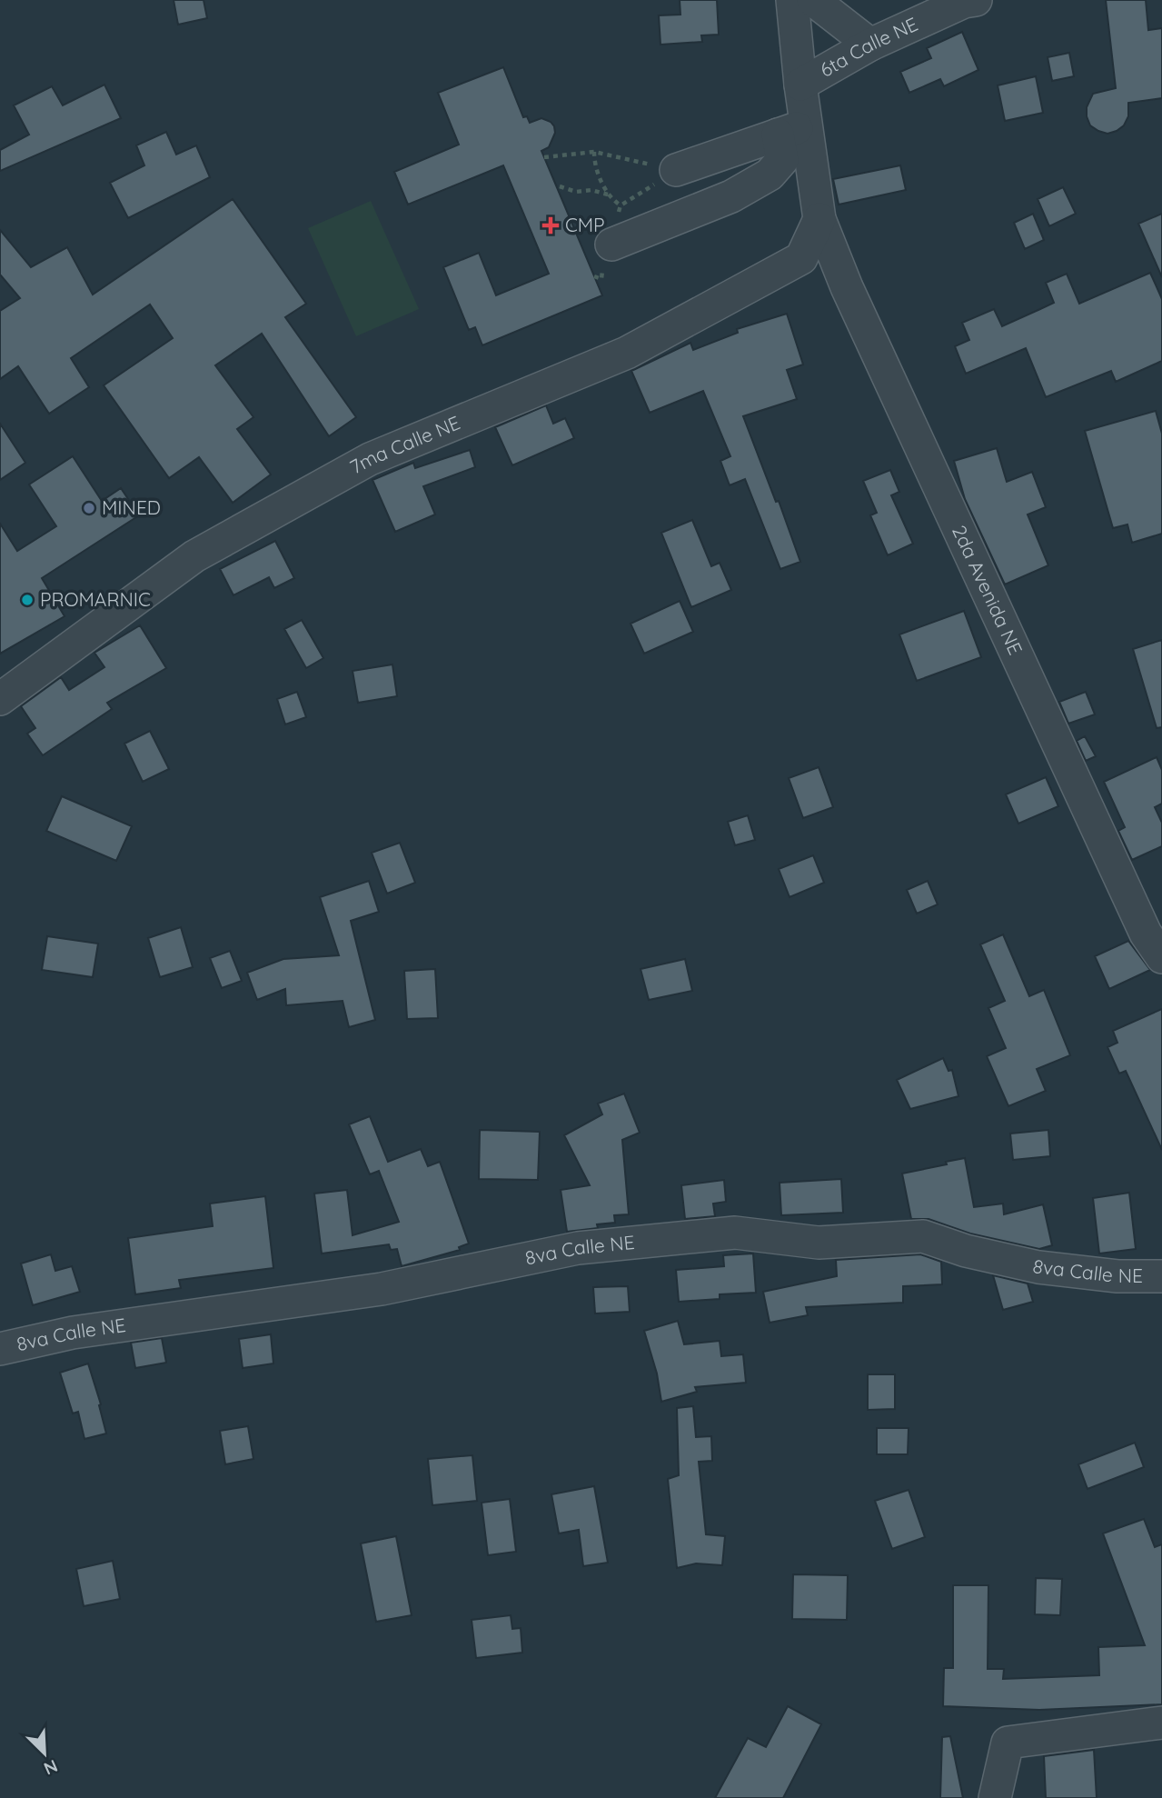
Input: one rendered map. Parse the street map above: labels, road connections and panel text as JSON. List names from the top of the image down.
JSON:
{
  "streets": {
    "street": [
      "6ta Calle NE",
      "7ma Calle NE",
      "2da Avenida NE",
      "8va Calle NE"
    ]
  },
  "places": {
    "health": ["CMP"],
    "other": ["MINED", "PROMARNIC"]
  },
  "north": "bottom right"
}
